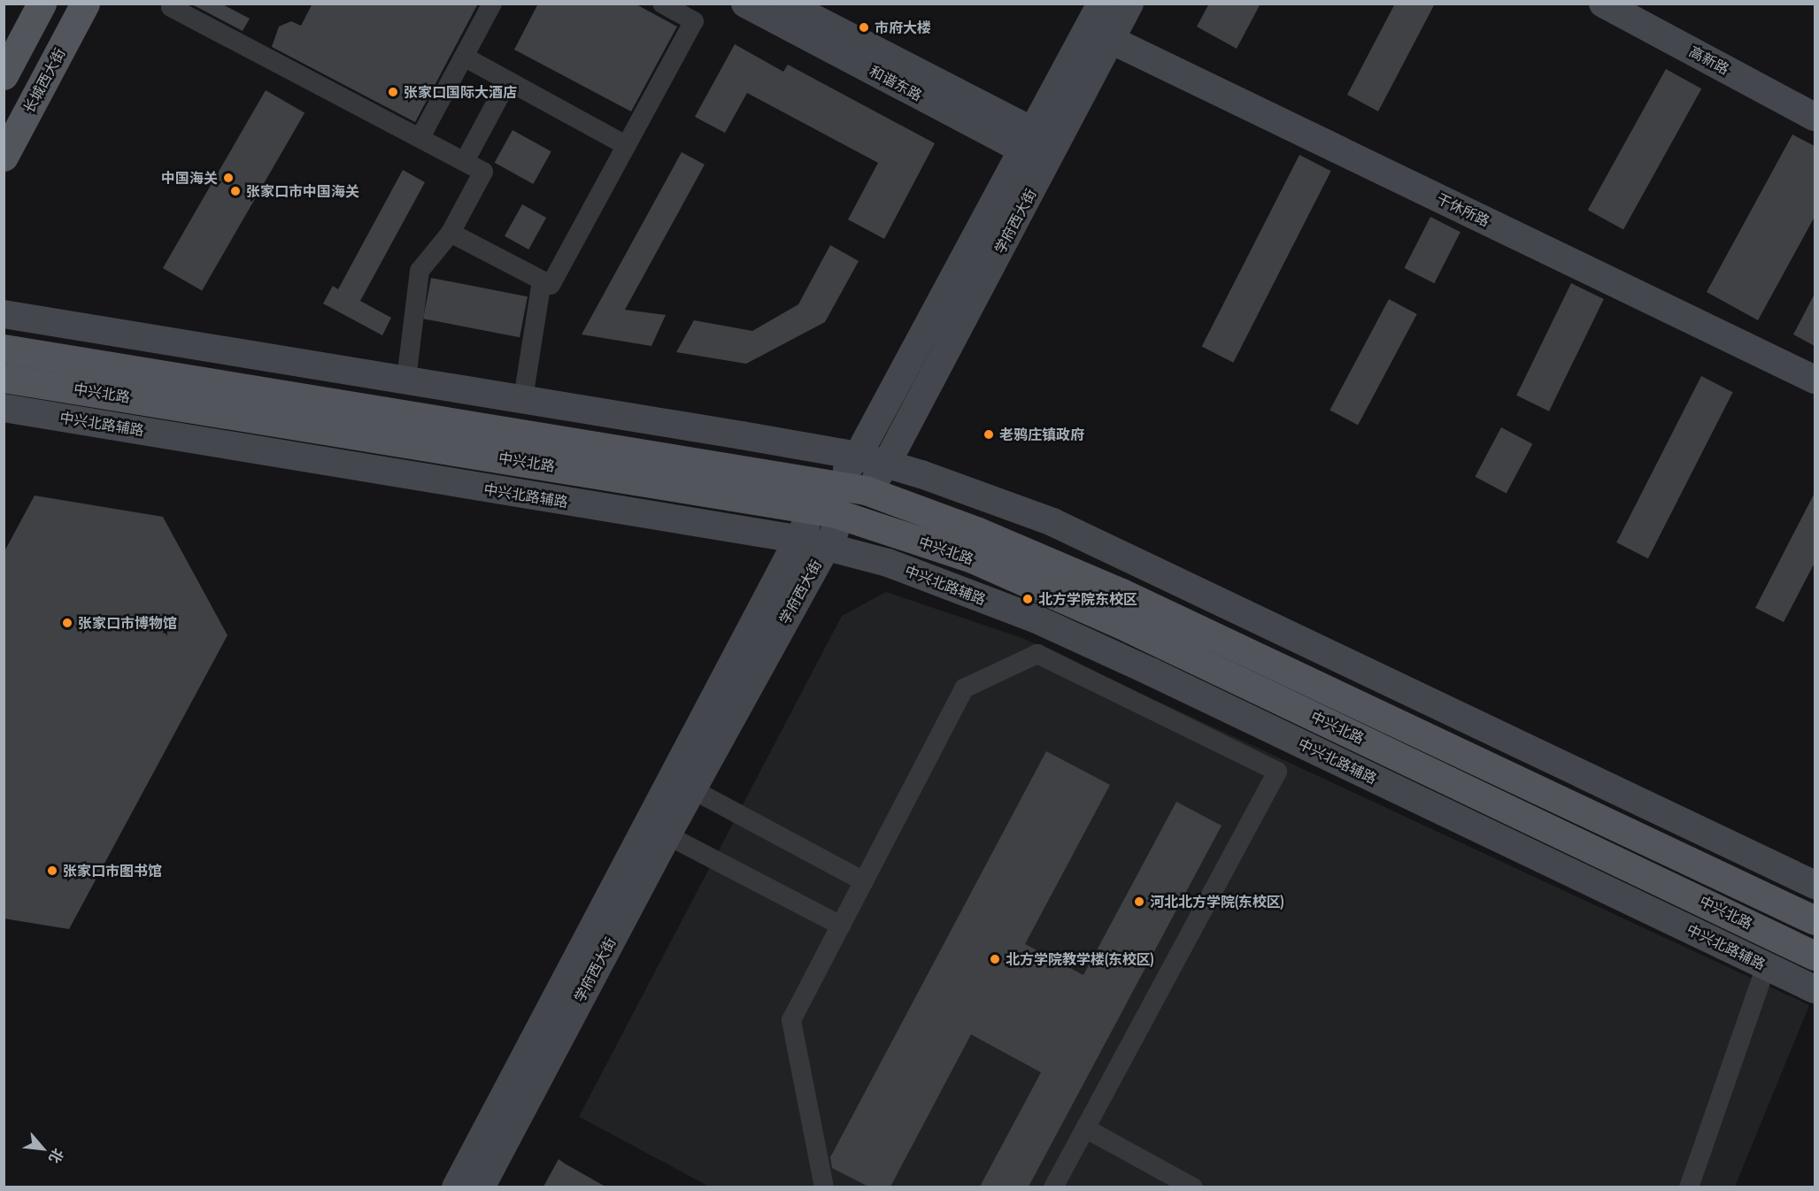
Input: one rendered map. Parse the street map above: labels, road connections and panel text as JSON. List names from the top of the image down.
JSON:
{
  "streets": {
    "main road": ["长城西大街", "中兴北路"],
    "street": [
      "高新路",
      "和谐东路",
      "干休所路",
      "学府西大街",
      "中兴北路辅路"
    ]
  },
  "crossings": [
    ["和谐东路", "学府西大街"],
    ["干休所路", "学府西大街"],
    ["学府西大街", "中兴北路"],
    ["学府西大街", "中兴北路辅路"]
  ],
  "places": [
    "市府大楼",
    "张家口国际大酒店",
    "中国海关",
    "张家口市中国海关",
    "老鸦庄镇政府",
    "北方学院东校区",
    "张家口市博物馆",
    "张家口市图书馆",
    "河北北方学院(东校区)",
    "北方学院教学楼(东校区)"
  ],
  "north": "bottom right"
}
